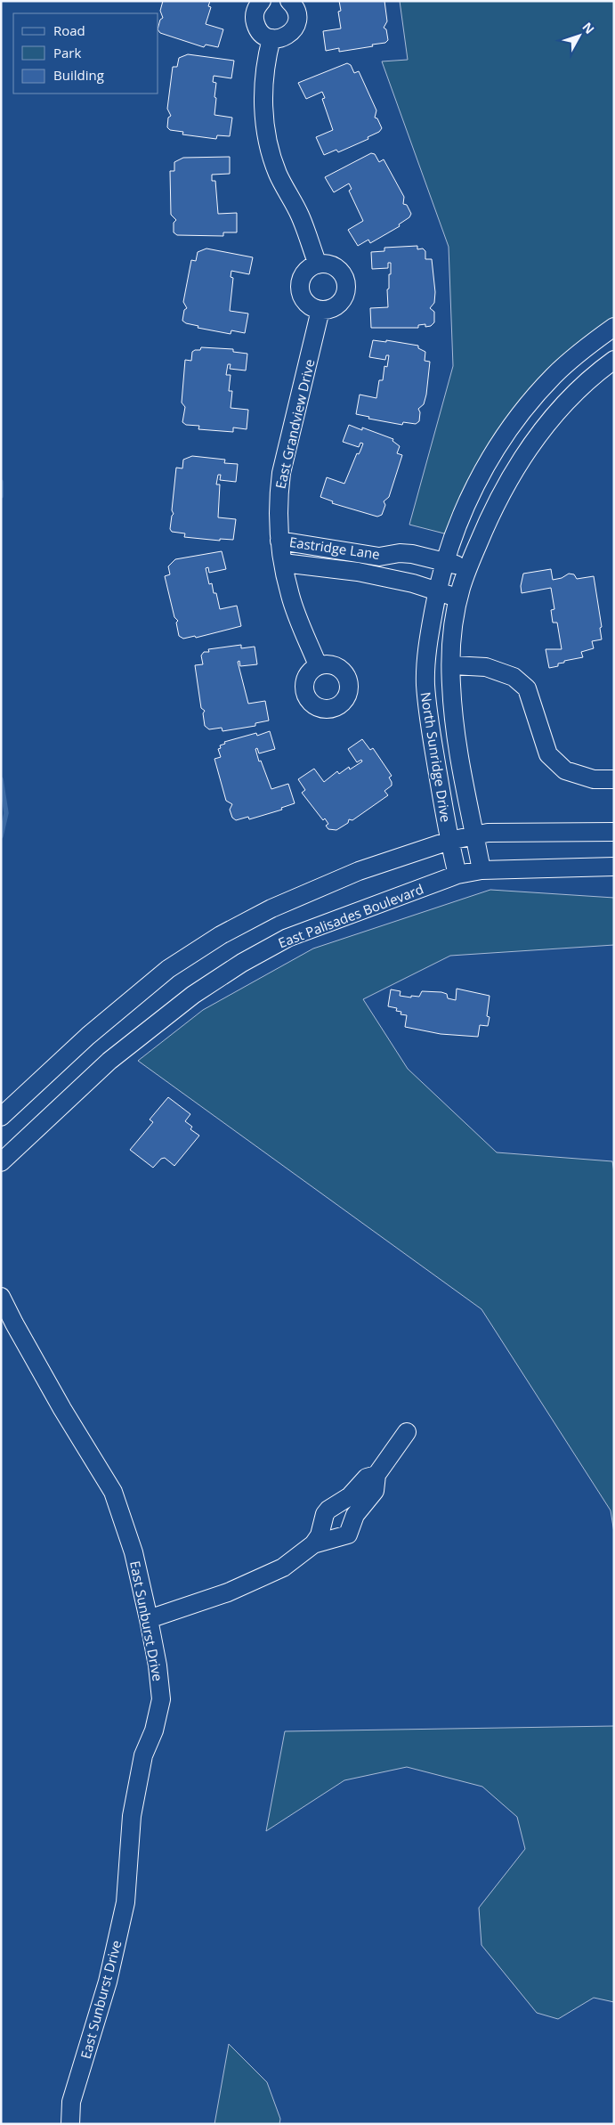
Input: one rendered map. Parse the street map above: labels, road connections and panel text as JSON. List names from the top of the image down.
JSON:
{
  "streets": {
    "street": [
      "East Grandview Drive",
      "Eastridge Lane",
      "North Sunridge Drive",
      "East Palisades Boulevard",
      "East Sunburst Drive"
    ]
  },
  "crossings": [
    ["East Grandview Drive", "Eastridge Lane"],
    ["Eastridge Lane", "North Sunridge Drive"],
    ["North Sunridge Drive", "East Palisades Boulevard"]
  ],
  "legend": ["Road", "Park", "Building"],
  "north": "top right"
}
